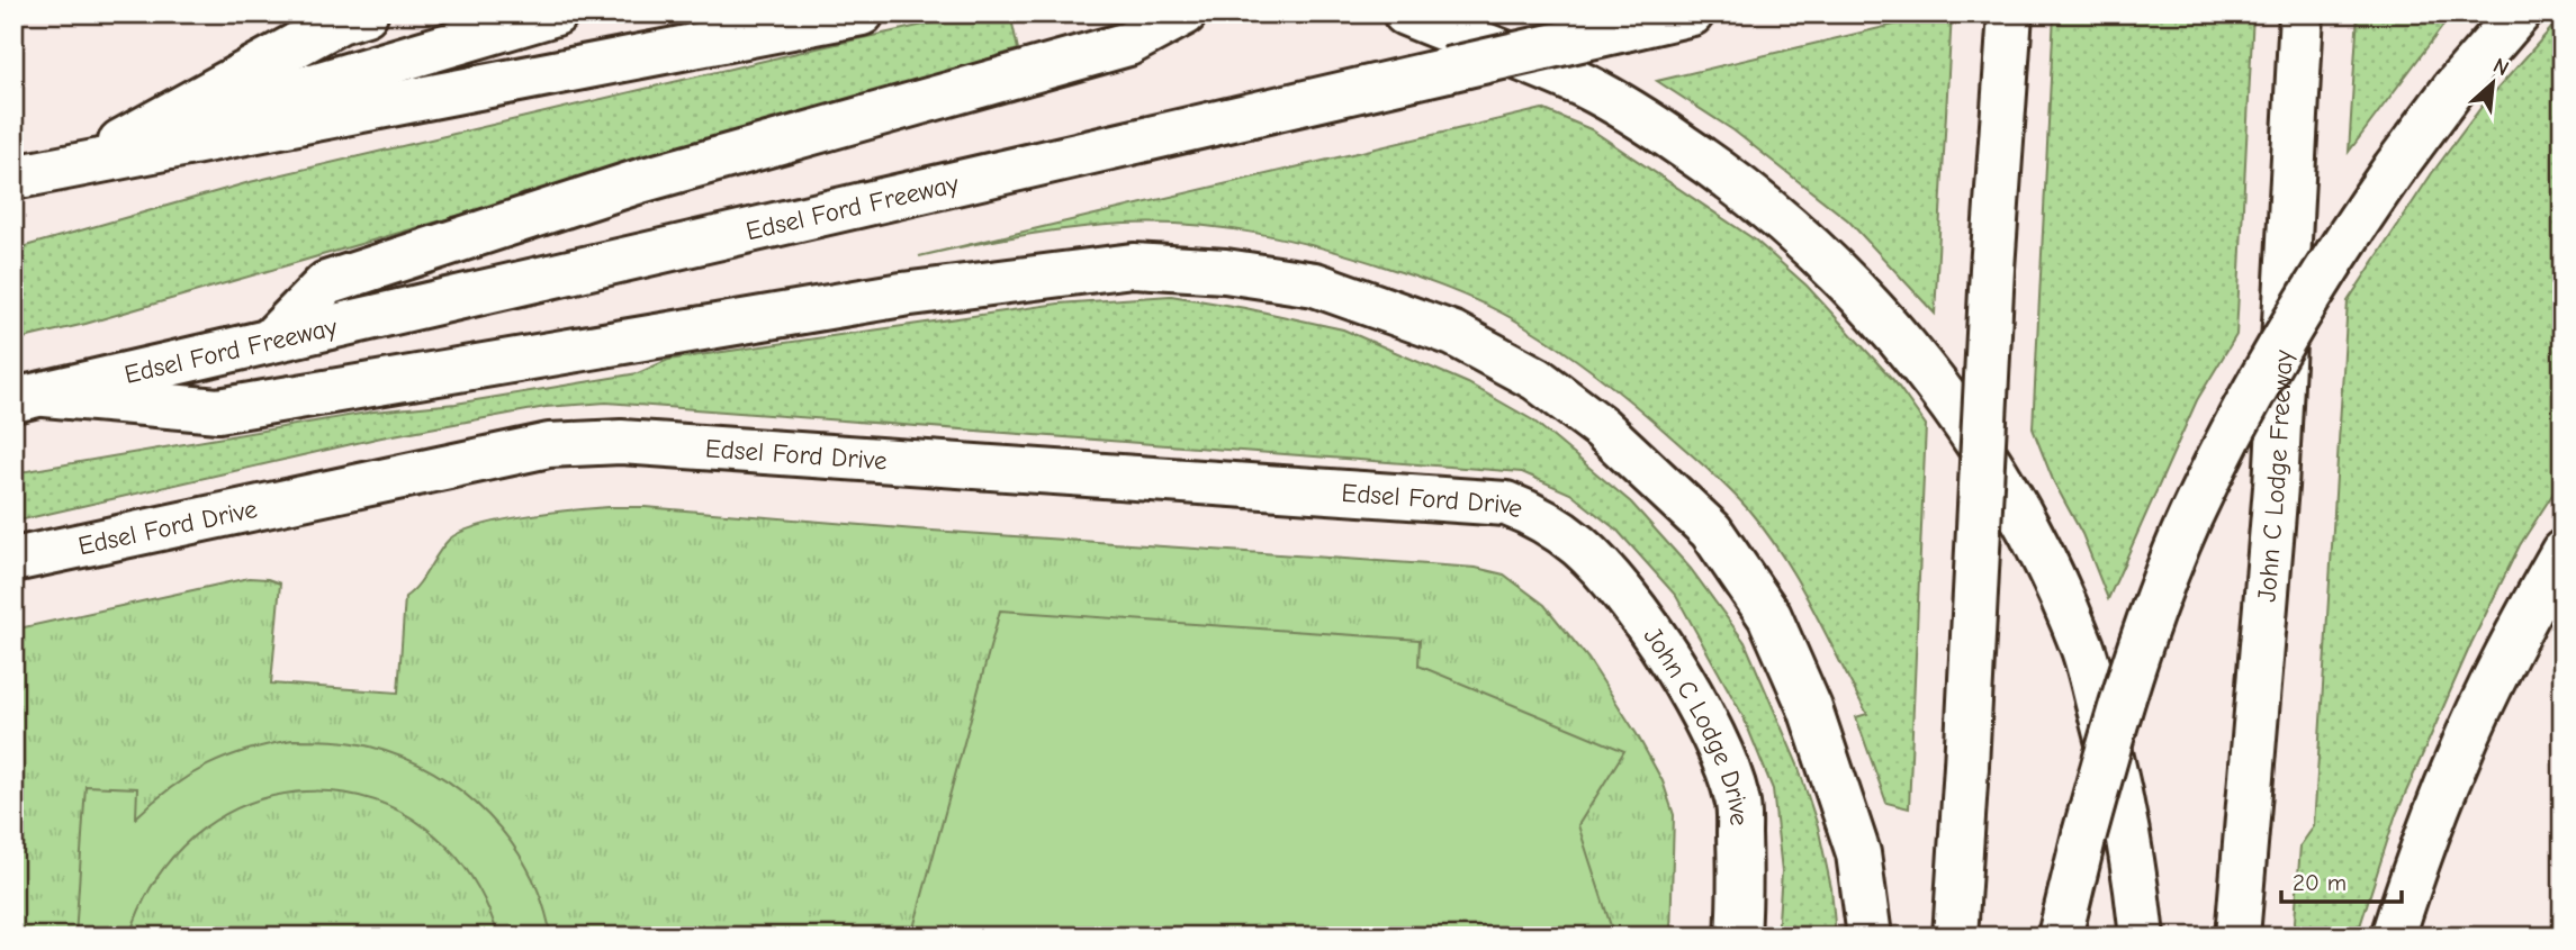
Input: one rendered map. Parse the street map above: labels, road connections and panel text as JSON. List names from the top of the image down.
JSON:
{
  "streets": {
    "main road": [
      "Edsel Ford Freeway",
      "Edsel Ford Drive",
      "John C Lodge Freeway",
      "John C Lodge Drive"
    ]
  },
  "crossings": [
    ["Edsel Ford Drive", "John C Lodge Drive"]
  ],
  "scale_bar": "20 m",
  "north": "top right"
}
